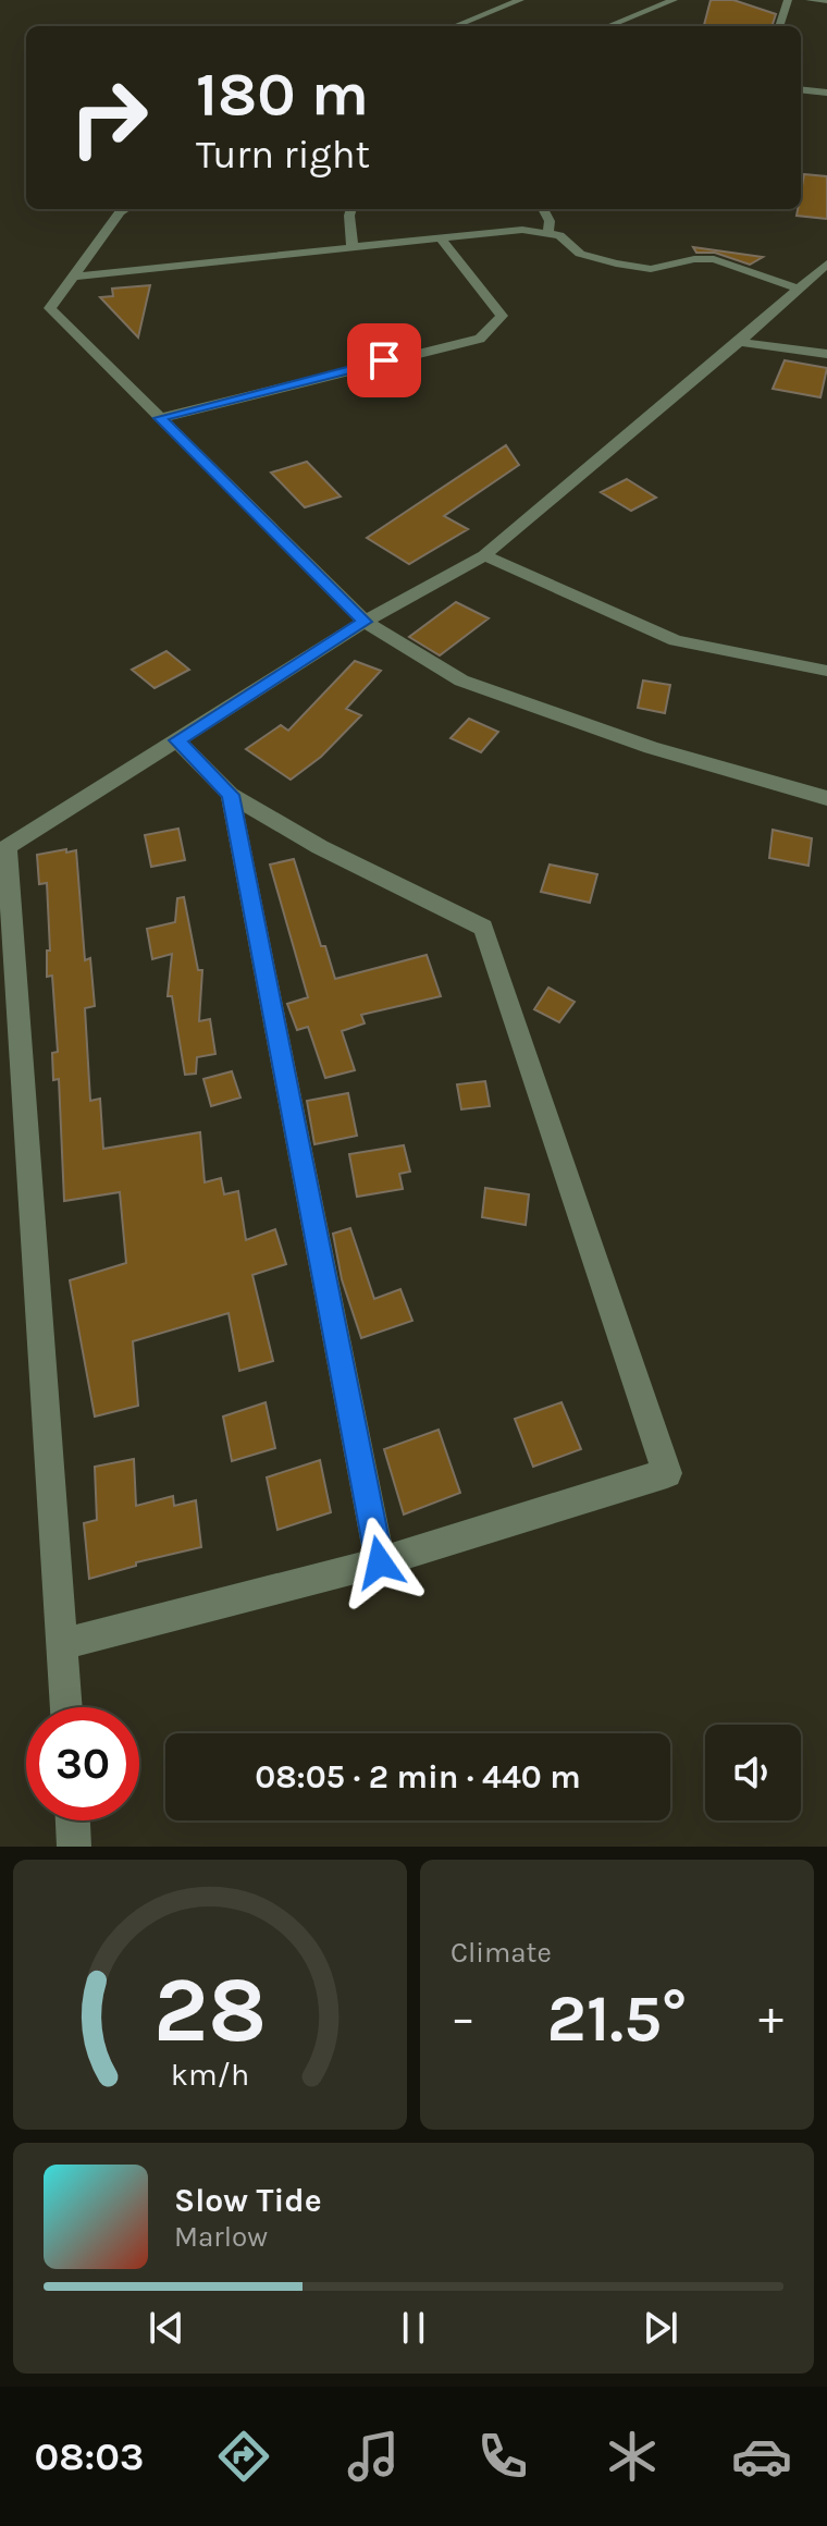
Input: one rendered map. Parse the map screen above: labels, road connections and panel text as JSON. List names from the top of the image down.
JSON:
{
  "page": {
    "turn": ["180 m", "Turn right"],
    "limit": "30",
    "trip": "08:05 · 2 min · 440 m",
    "tile": "Climate",
    "heat": ["−", "21.5°", "+"],
    "song": ["Slow Tide", "Marlow"],
    "tabs": "08:03",
    "gauge": ["28", "km/h"]
  }
}
